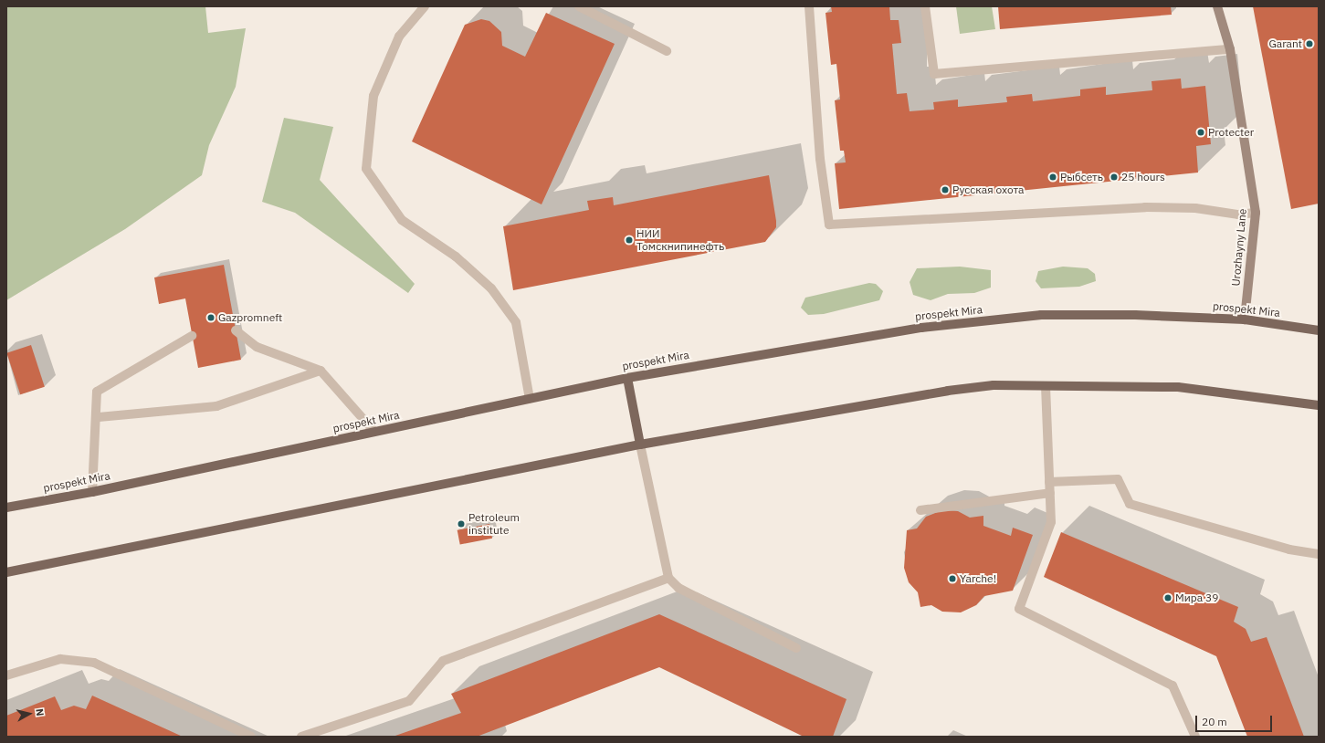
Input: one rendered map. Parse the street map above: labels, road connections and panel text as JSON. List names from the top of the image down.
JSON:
{
  "streets": {
    "main road": ["prospekt Mira"],
    "street": ["Urozhayny Lane"]
  },
  "crossings": [
    ["Urozhayny Lane", "prospekt Mira"]
  ],
  "places": [
    "Garant",
    "Protecter",
    "Рыбсеть",
    "25 hours",
    "Русская охота",
    "НИИ Томскнипинефть",
    "Gazpromneft",
    "Petroleum institute",
    "Yarche!",
    "Мира 39"
  ],
  "scale_bar": "20 m",
  "north": "right"
}
